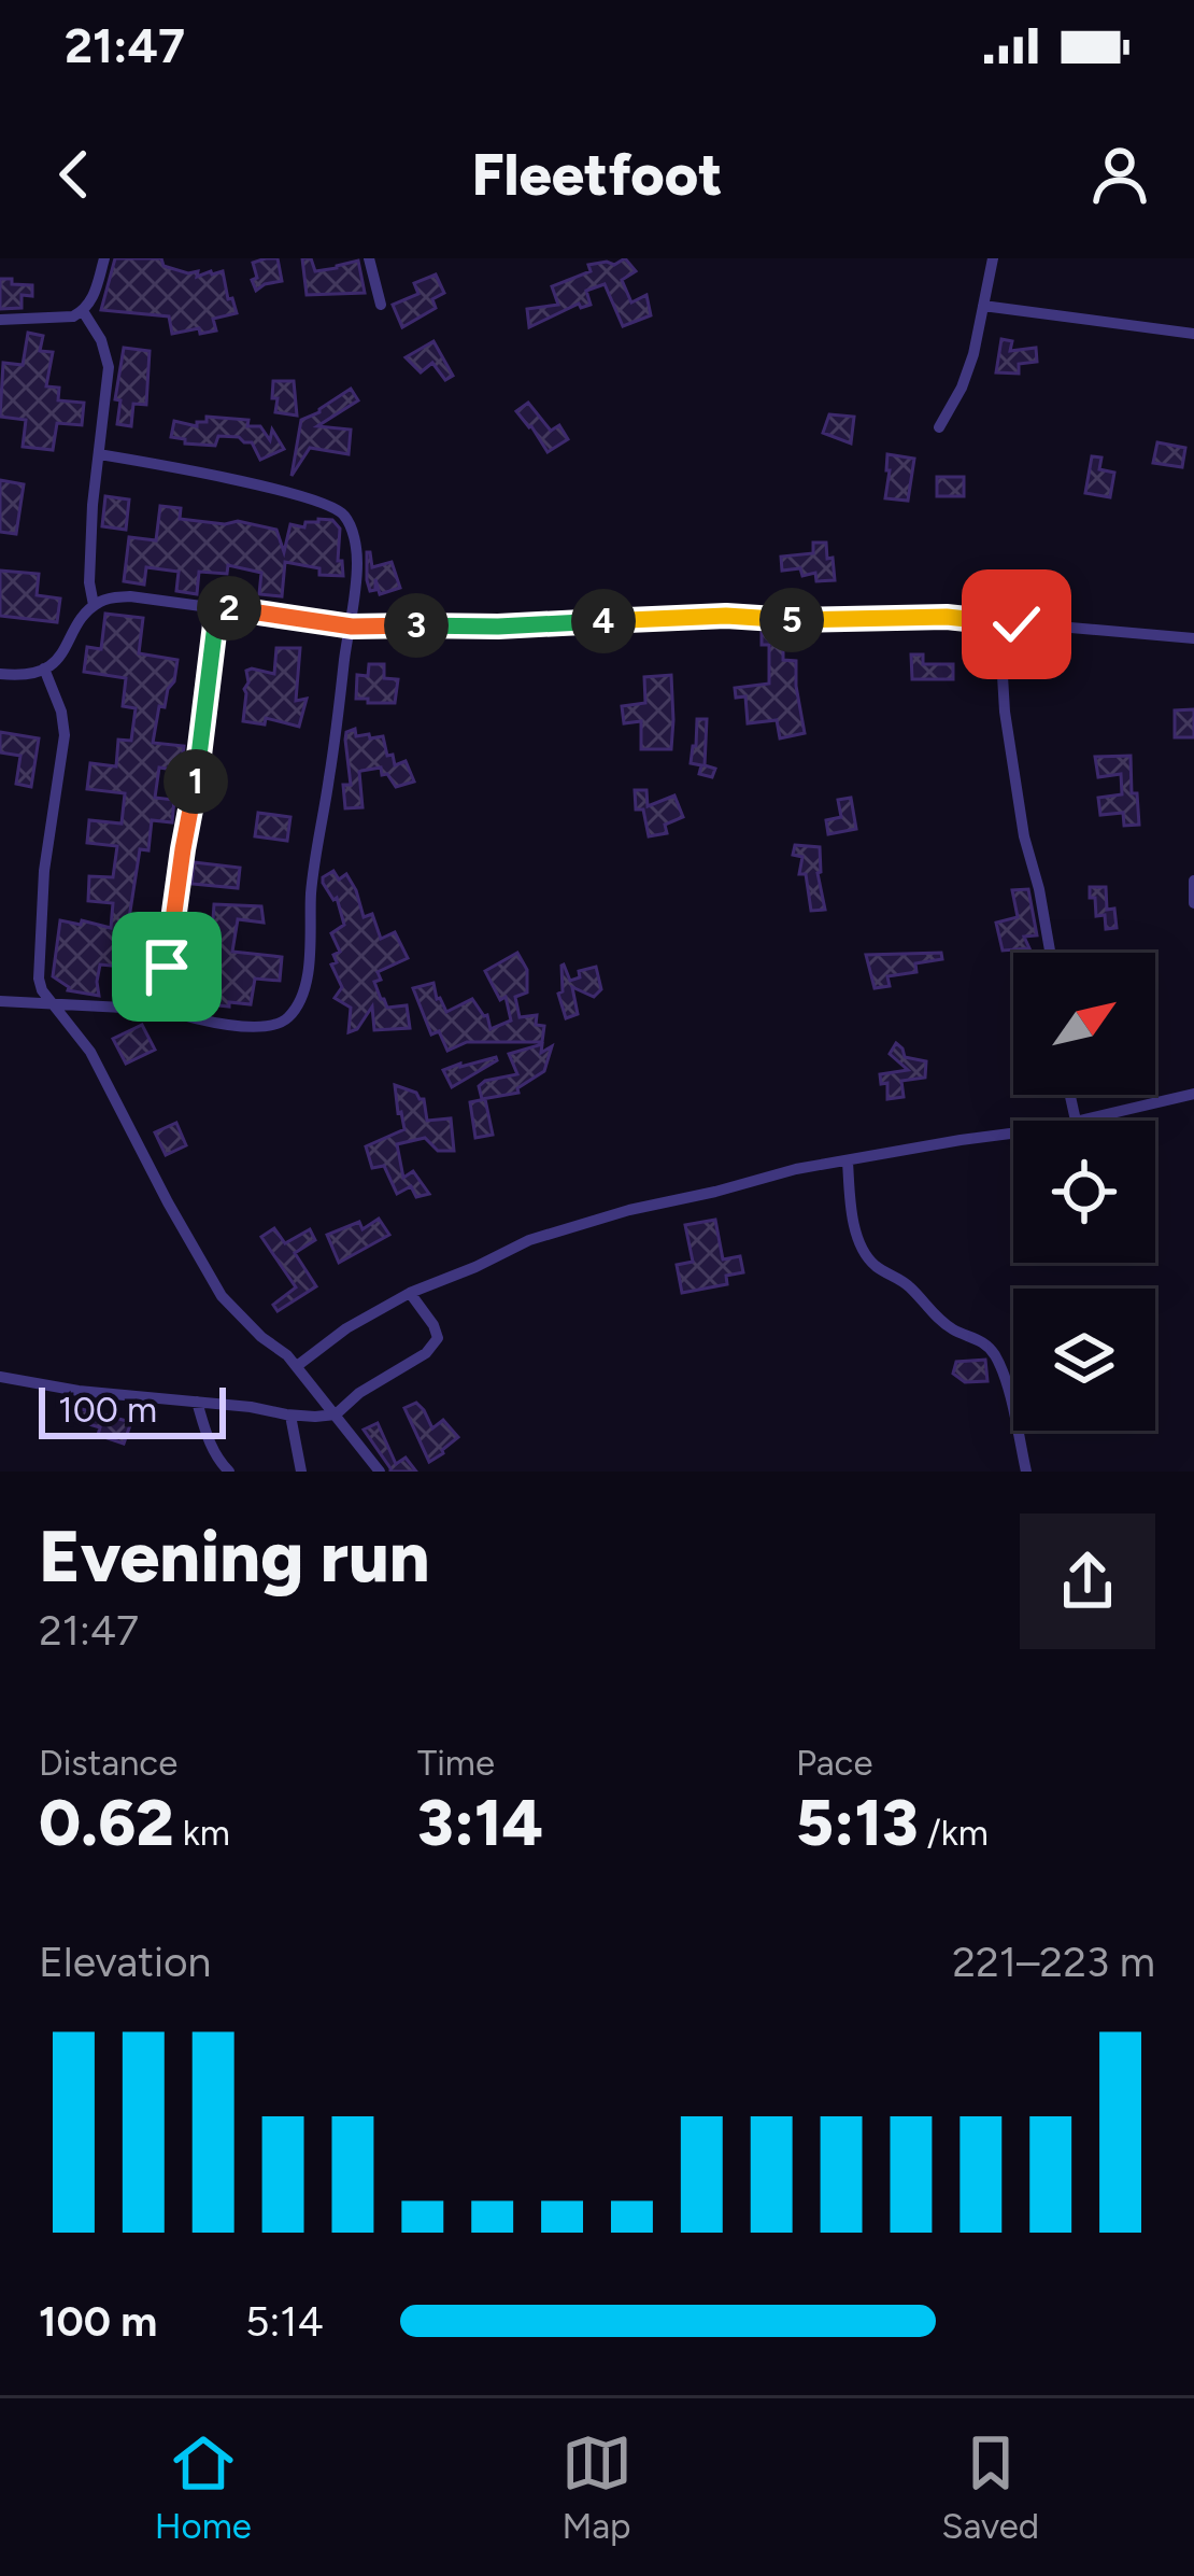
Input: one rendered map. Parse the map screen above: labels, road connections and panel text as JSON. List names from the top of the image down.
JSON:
{
  "scale_bar": "100 m",
  "north": "top right",
  "page": {
    "status": "21:47",
    "header": "Fleetfoot",
    "pins": [
      "2",
      "5",
      "4",
      "3",
      "1"
    ],
    "scale": "100 m",
    "heading": ["Evening run", "21:47"],
    "stats": [
      ["Distance", "0.62 km"],
      ["Time", "3:14"],
      ["Pace", "5:13 /km"]
    ],
    "chart": ["Elevation", "221–223 m"],
    "list": [
      {
        "name": "100 m",
        "note": "5:14"
      }
    ],
    "tabs": ["Home", "Map", "Saved"]
  }
}
